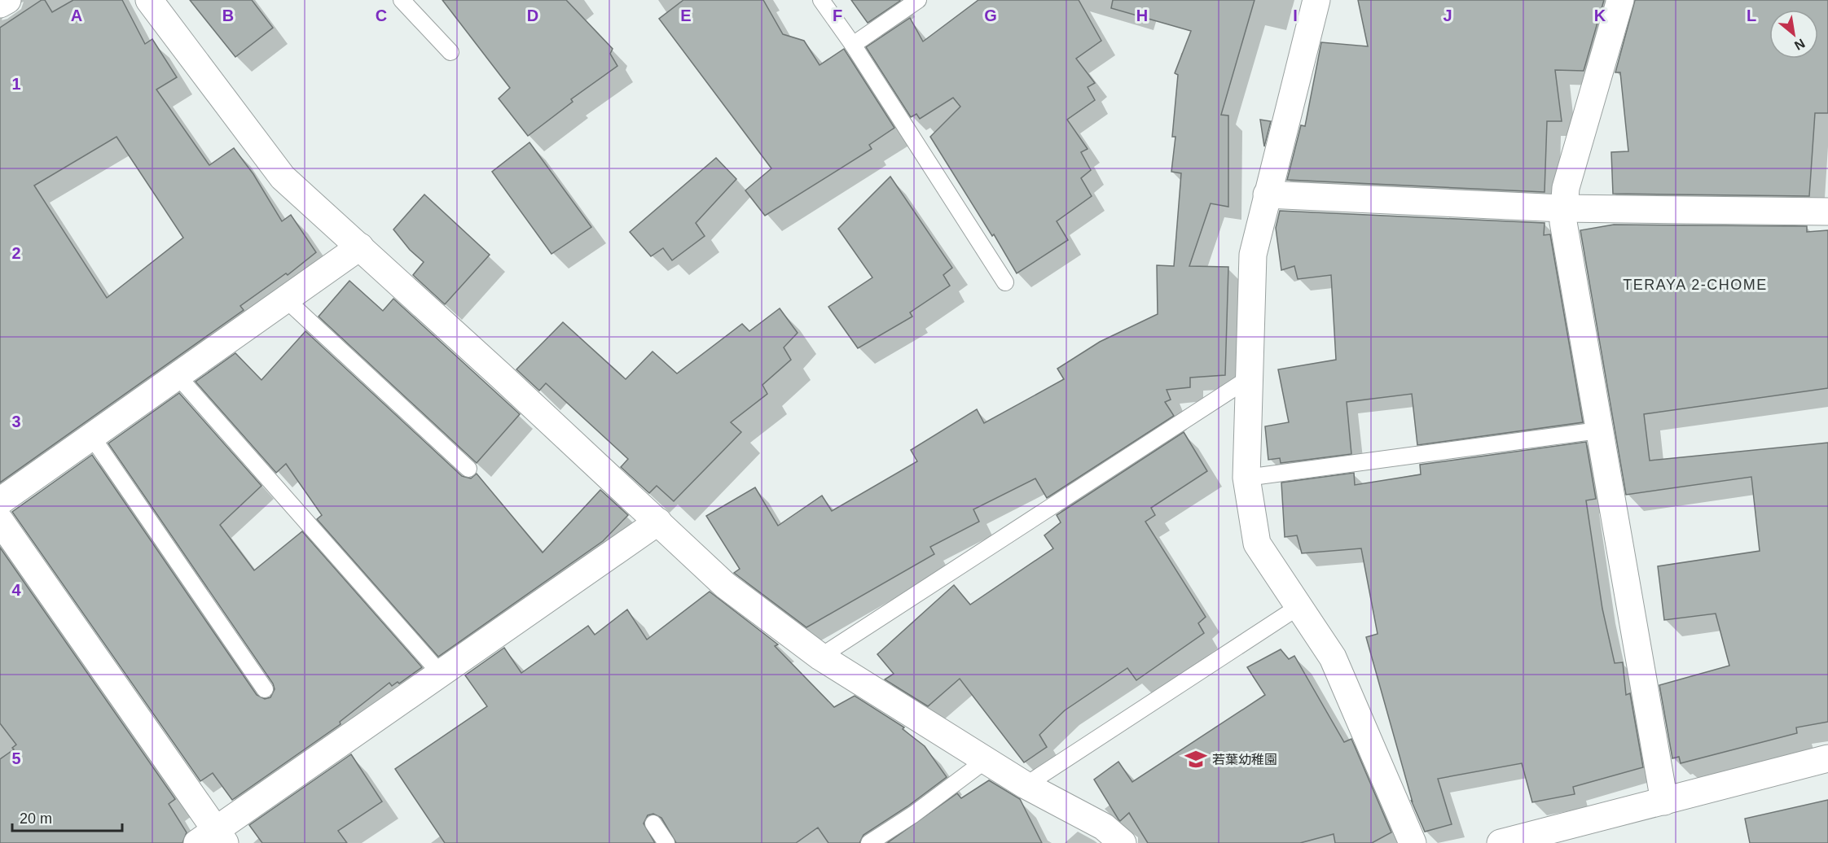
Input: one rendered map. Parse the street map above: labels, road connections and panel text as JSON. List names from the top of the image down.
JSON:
{
  "districts": ["TERAYA 2-CHOME"],
  "places": {
    "school or university": ["若葉幼稚園"]
  },
  "scale_bar": "20 m",
  "north": "bottom right",
  "grid": {
    "columns": [
      "A",
      "B",
      "C",
      "D",
      "E",
      "F",
      "G",
      "H",
      "I",
      "J",
      "K",
      "L"
    ],
    "rows": [
      "1",
      "2",
      "3",
      "4",
      "5"
    ]
  }
}
